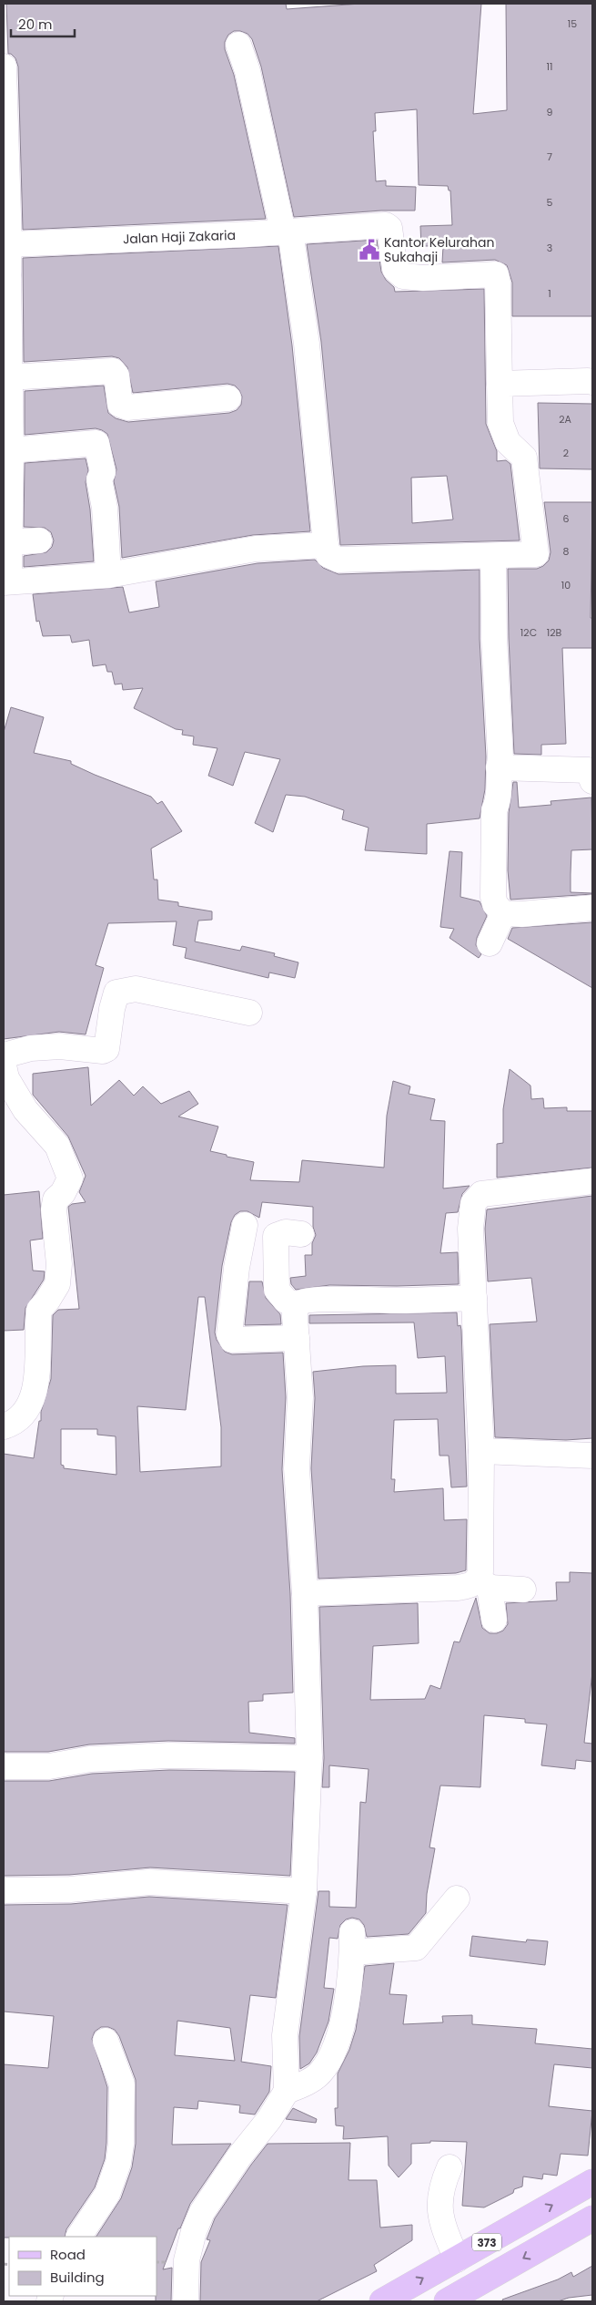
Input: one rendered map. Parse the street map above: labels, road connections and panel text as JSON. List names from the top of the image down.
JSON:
{
  "streets": {
    "main road": ["373"],
    "street": ["Jalan Haji Zakaria"]
  },
  "places": {
    "public building": ["Kantor Kelurahan Sukahaji"]
  },
  "house_numbers": [
    "15",
    "11",
    "9",
    "7",
    "5",
    "3",
    "1",
    "2A",
    "2",
    "6",
    "8",
    "10",
    "12C",
    "12B"
  ],
  "legend": ["Road", "Building"],
  "scale_bar": "20 m"
}
